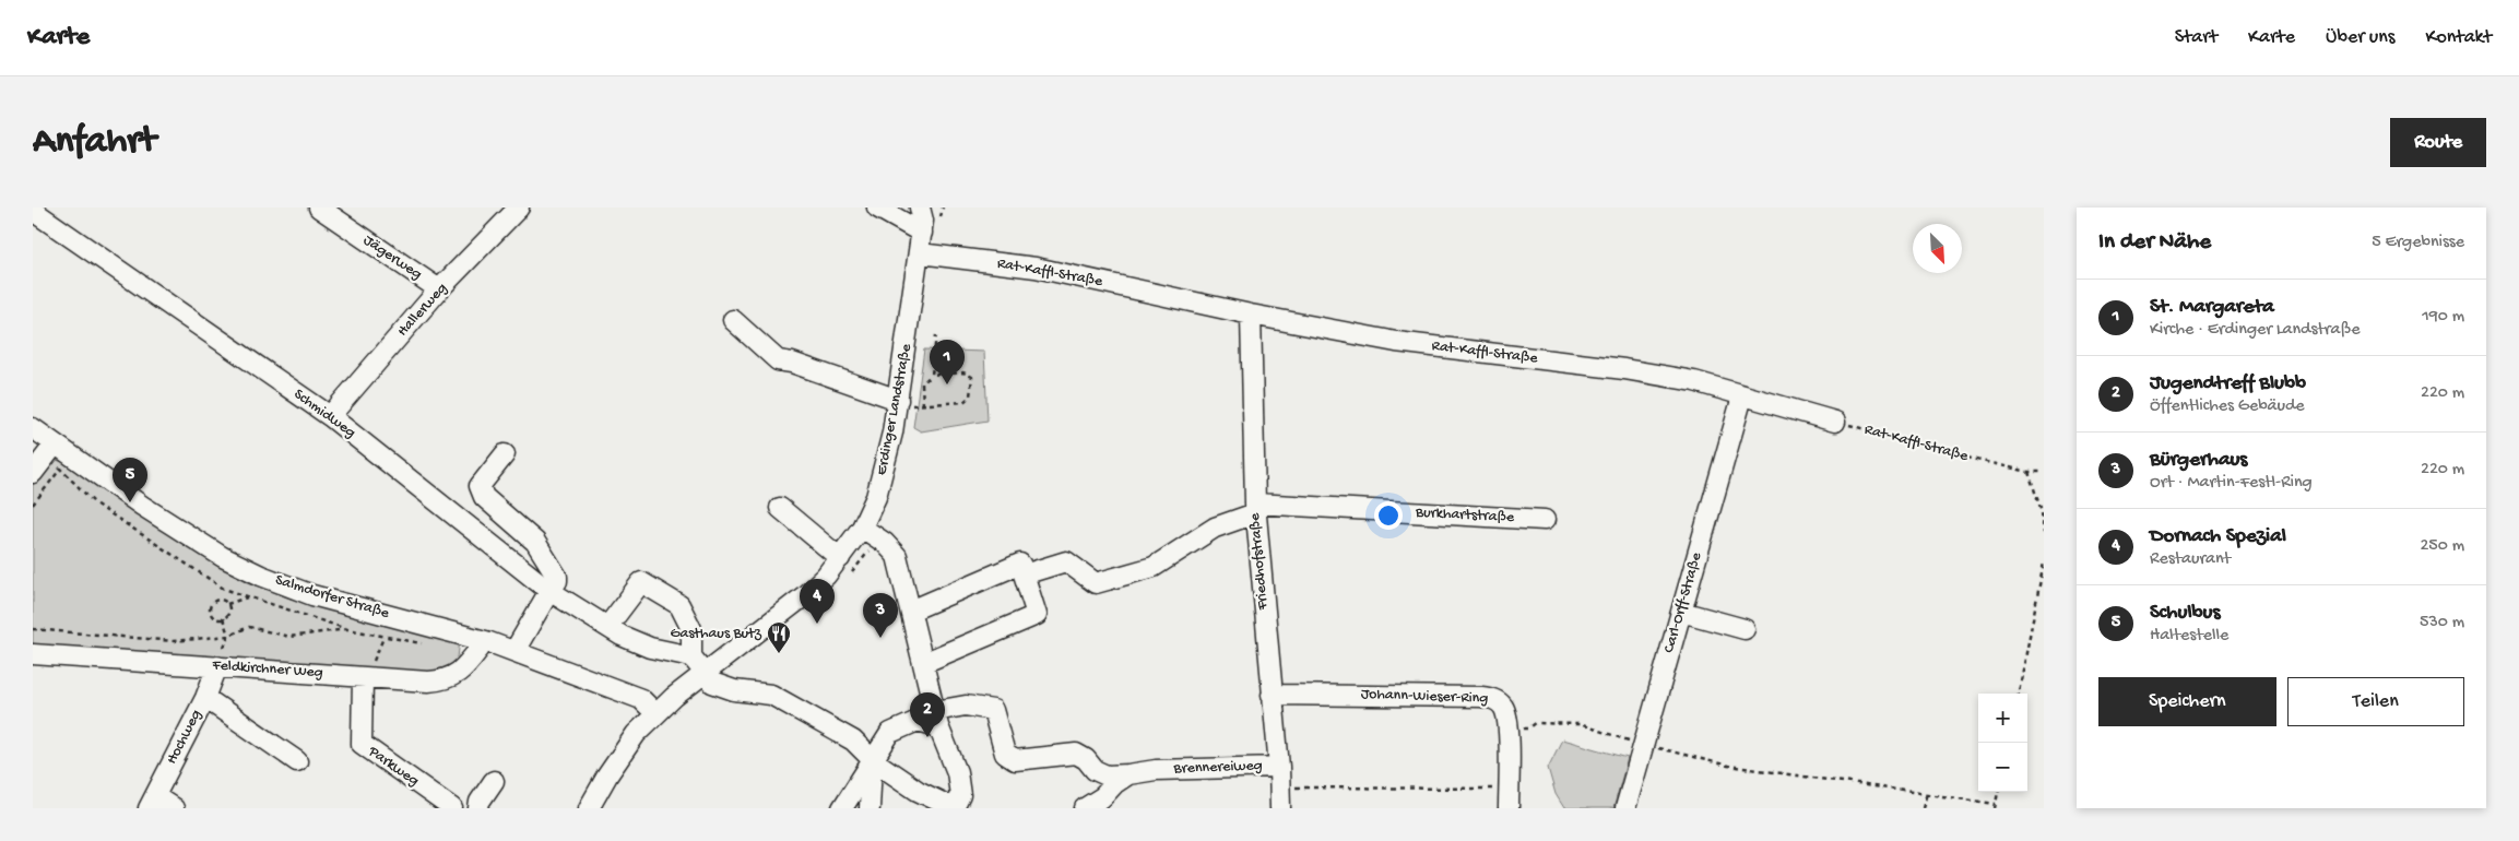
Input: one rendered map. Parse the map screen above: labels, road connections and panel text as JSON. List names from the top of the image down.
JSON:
{
  "streets": {
    "street": [
      "Jägerweg",
      "Rat-Kaffl-Straße",
      "Hallerweg",
      "Erdinger Landstraße",
      "Schmidweg",
      "Burkhartstraße",
      "Friedhofstraße",
      "Salmdorfer Straße",
      "Carl-Orff-Straße",
      "Feldkirchner Weg",
      "Johann-Wieser-Ring",
      "Hochweg",
      "Parkweg",
      "Brennereiweg"
    ]
  },
  "crossings": [
    ["Jägerweg", "Hallerweg"],
    ["Rat-Kaffl-Straße", "Erdinger Landstraße"],
    ["Rat-Kaffl-Straße", "Friedhofstraße"],
    ["Rat-Kaffl-Straße", "Carl-Orff-Straße"],
    ["Hallerweg", "Schmidweg"],
    ["Erdinger Landstraße", "Salmdorfer Straße"],
    ["Burkhartstraße", "Friedhofstraße"],
    ["Friedhofstraße", "Johann-Wieser-Ring"],
    ["Friedhofstraße", "Brennereiweg"],
    ["Salmdorfer Straße", "Feldkirchner Weg"],
    ["Feldkirchner Weg", "Hochweg"],
    ["Feldkirchner Weg", "Parkweg"]
  ],
  "places": {
    "restaurant": ["Gasthaus Butz"]
  },
  "north": "bottom right",
  "page": {
    "header": "Karte",
    "nav": [
      "Start",
      "Karte",
      "Über uns",
      "Kontakt"
    ],
    "buttons": [
      "Route",
      ["Speichern", "Teilen"]
    ],
    "title": "Anfahrt",
    "heading": ["In der Nähe", "5 Ergebnisse"],
    "list": [
      {
        "mark": "1",
        "name": "St. Margareta",
        "note": "Kirche · Erdinger Landstraße",
        "value": "190 m"
      },
      {
        "mark": "2",
        "name": "Jugendtreff Blubb",
        "note": "Öffentliches Gebäude",
        "value": "220 m"
      },
      {
        "mark": "3",
        "name": "Bürgerhaus",
        "note": "Ort · Martin-Festl-Ring",
        "value": "220 m"
      },
      {
        "mark": "4",
        "name": "Dornach Spezial",
        "note": "Restaurant",
        "value": "250 m"
      },
      {
        "mark": "5",
        "name": "Schulbus",
        "note": "Haltestelle",
        "value": "530 m"
      }
    ],
    "pins": [
      "1",
      "5",
      "4",
      "3",
      "2"
    ],
    "map_buttons": ["+", "−"]
  }
}
